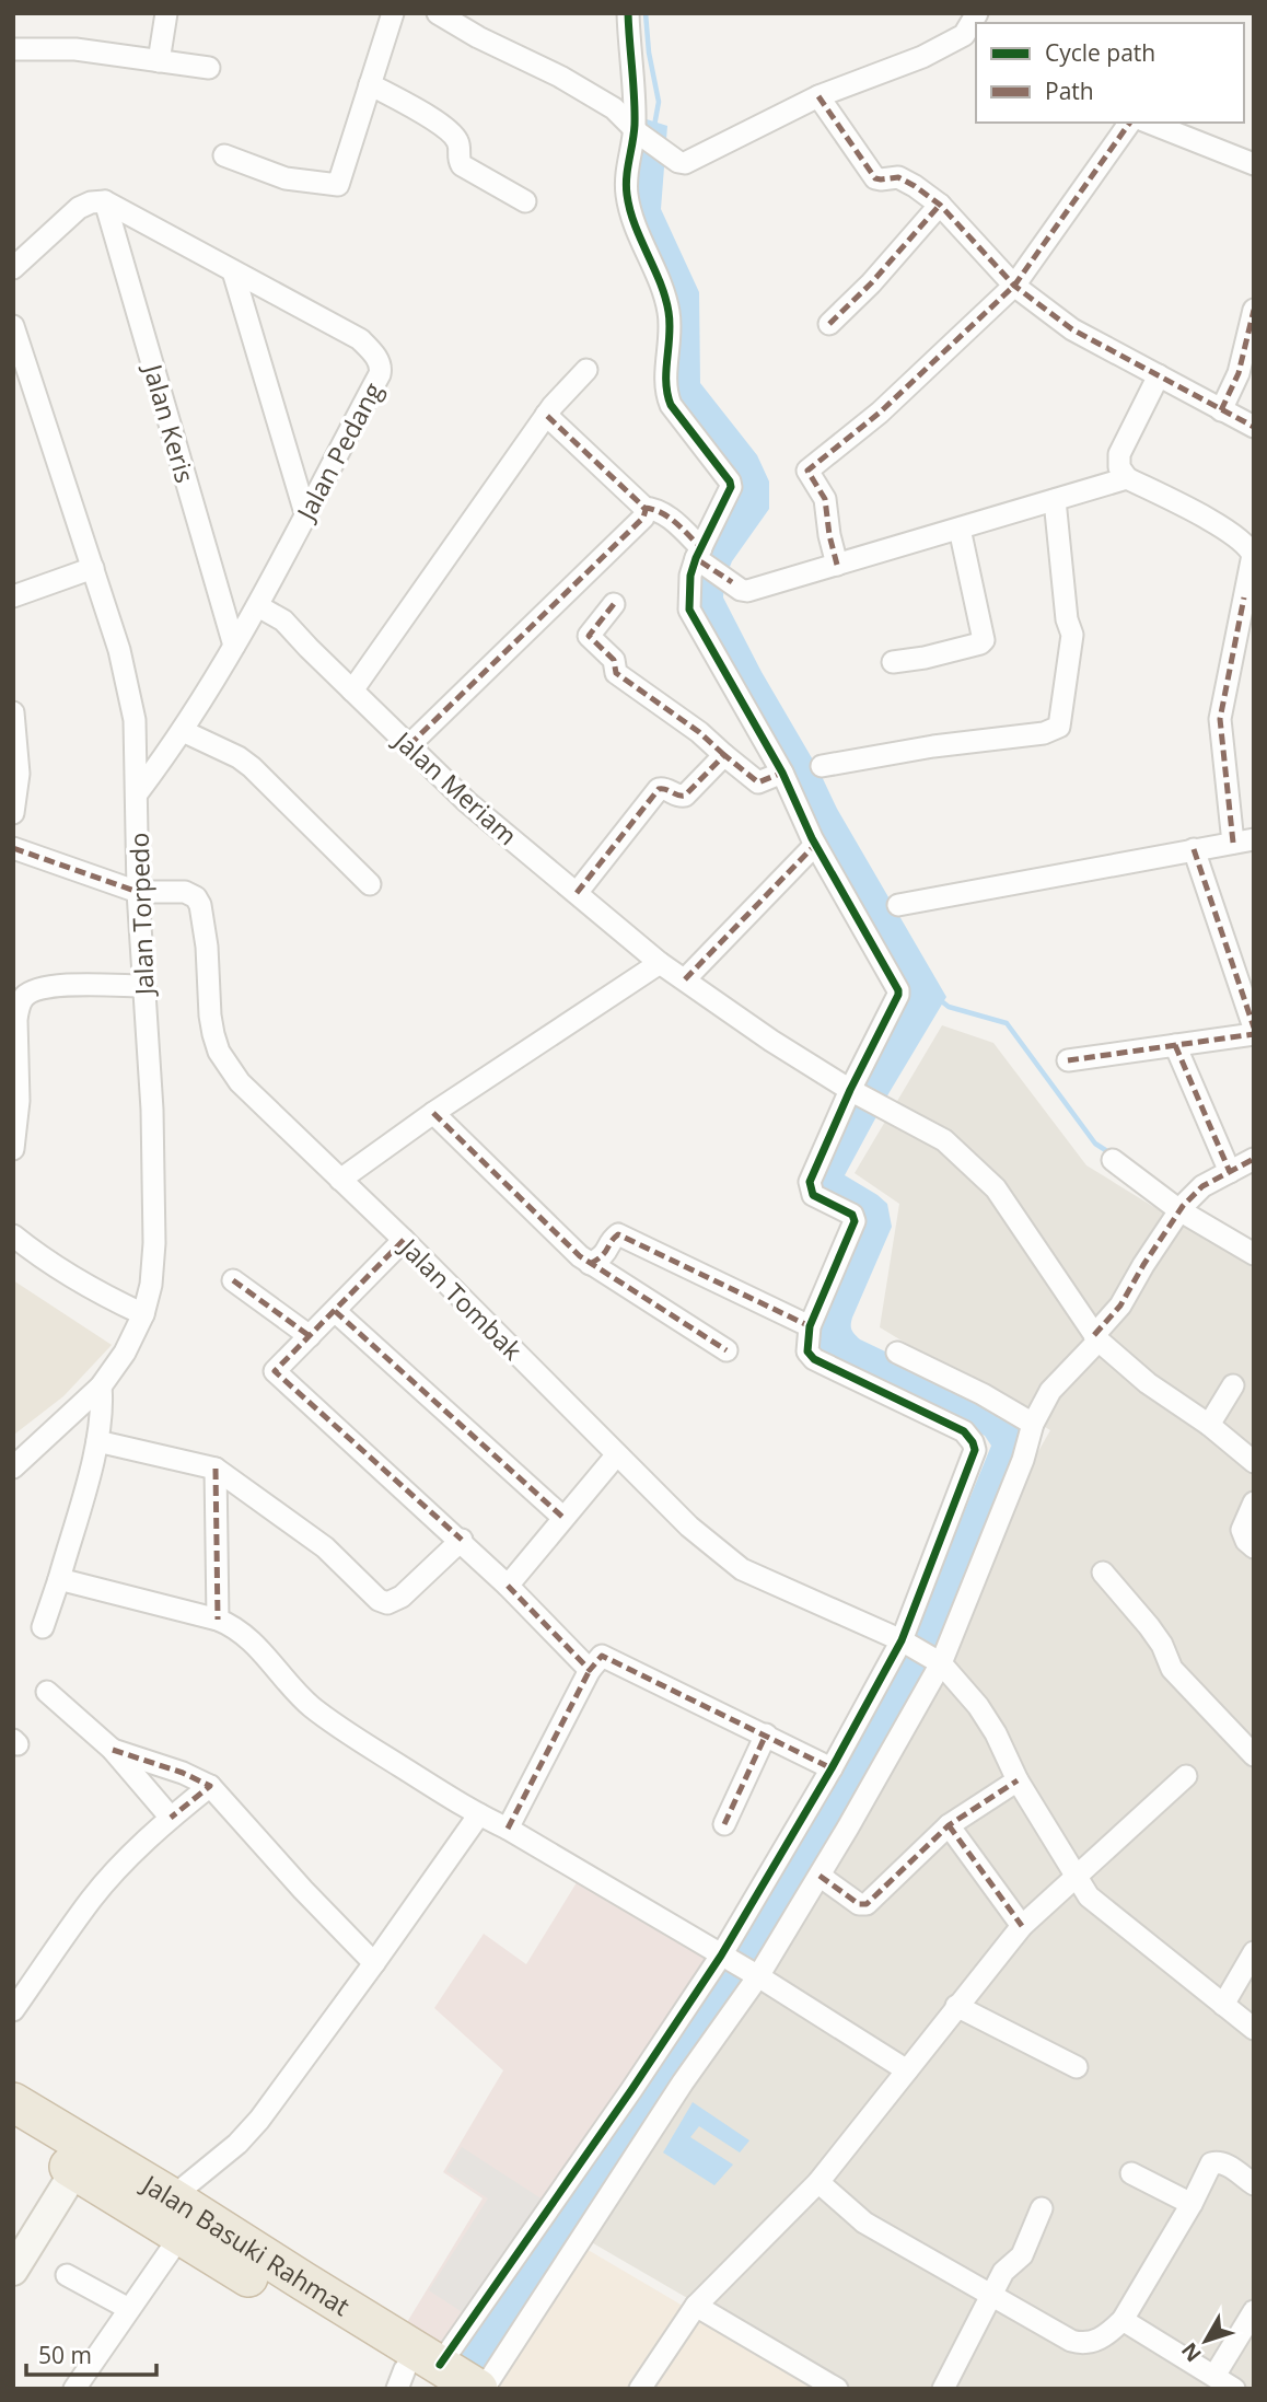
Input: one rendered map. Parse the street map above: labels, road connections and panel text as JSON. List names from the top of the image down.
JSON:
{
  "streets": {
    "highway": ["Jalan Basuki Rahmat"],
    "street": [
      "Jalan Keris",
      "Jalan Pedang",
      "Jalan Meriam",
      "Jalan Torpedo",
      "Jalan Tombak"
    ]
  },
  "crossings": [
    ["Jalan Keris", "Jalan Pedang"],
    ["Jalan Pedang", "Jalan Meriam"],
    ["Jalan Pedang", "Jalan Torpedo"],
    ["Jalan Torpedo", "Jalan Tombak"]
  ],
  "legend": ["Cycle path", "Path"],
  "scale_bar": "50 m",
  "north": "bottom left"
}
